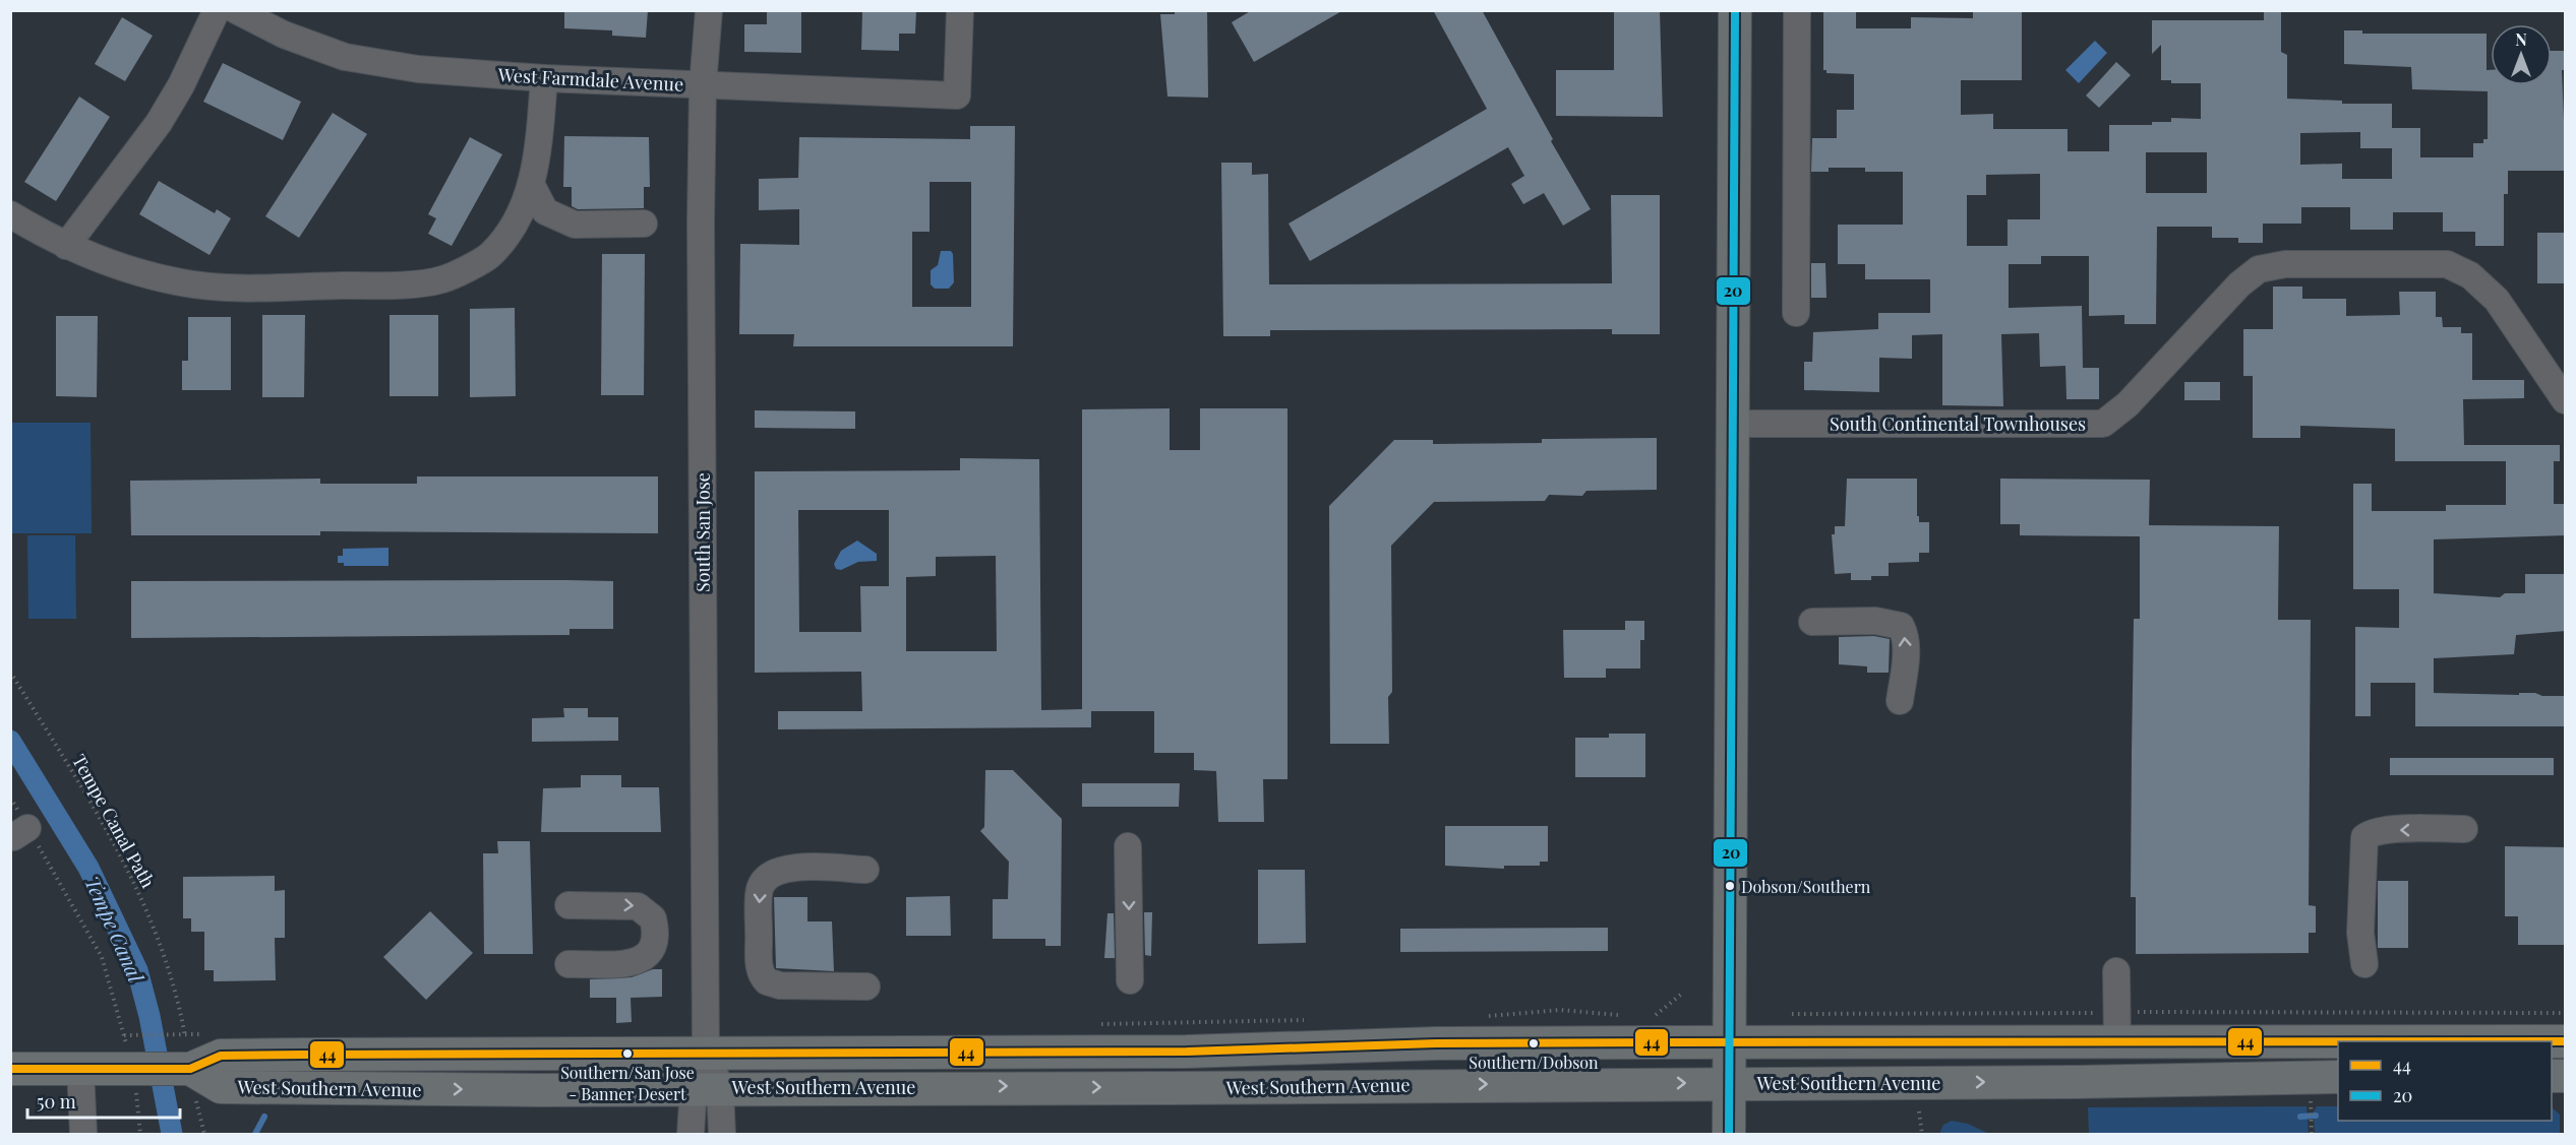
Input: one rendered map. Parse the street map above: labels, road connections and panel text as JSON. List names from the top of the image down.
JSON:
{
  "streets": {
    "main road": ["West Southern Avenue"],
    "street": ["West Farmdale Avenue", "South Continental Townhouses", "South San Jose"],
    "path": ["Tempe Canal Path"]
  },
  "crossings": [
    ["West Farmdale Avenue", "South San Jose"],
    ["South San Jose", "West Southern Avenue"],
    ["Tempe Canal Path", "West Southern Avenue"]
  ],
  "water": ["Tempe Canal"],
  "places": ["Dobson/Southern", "Southern/Dobson", "Southern/San Jose - Banner Desert"],
  "lines": ["transit line 20", "transit line 44"],
  "legend": ["44", "20"],
  "scale_bar": "50 m",
  "north": "top"
}
